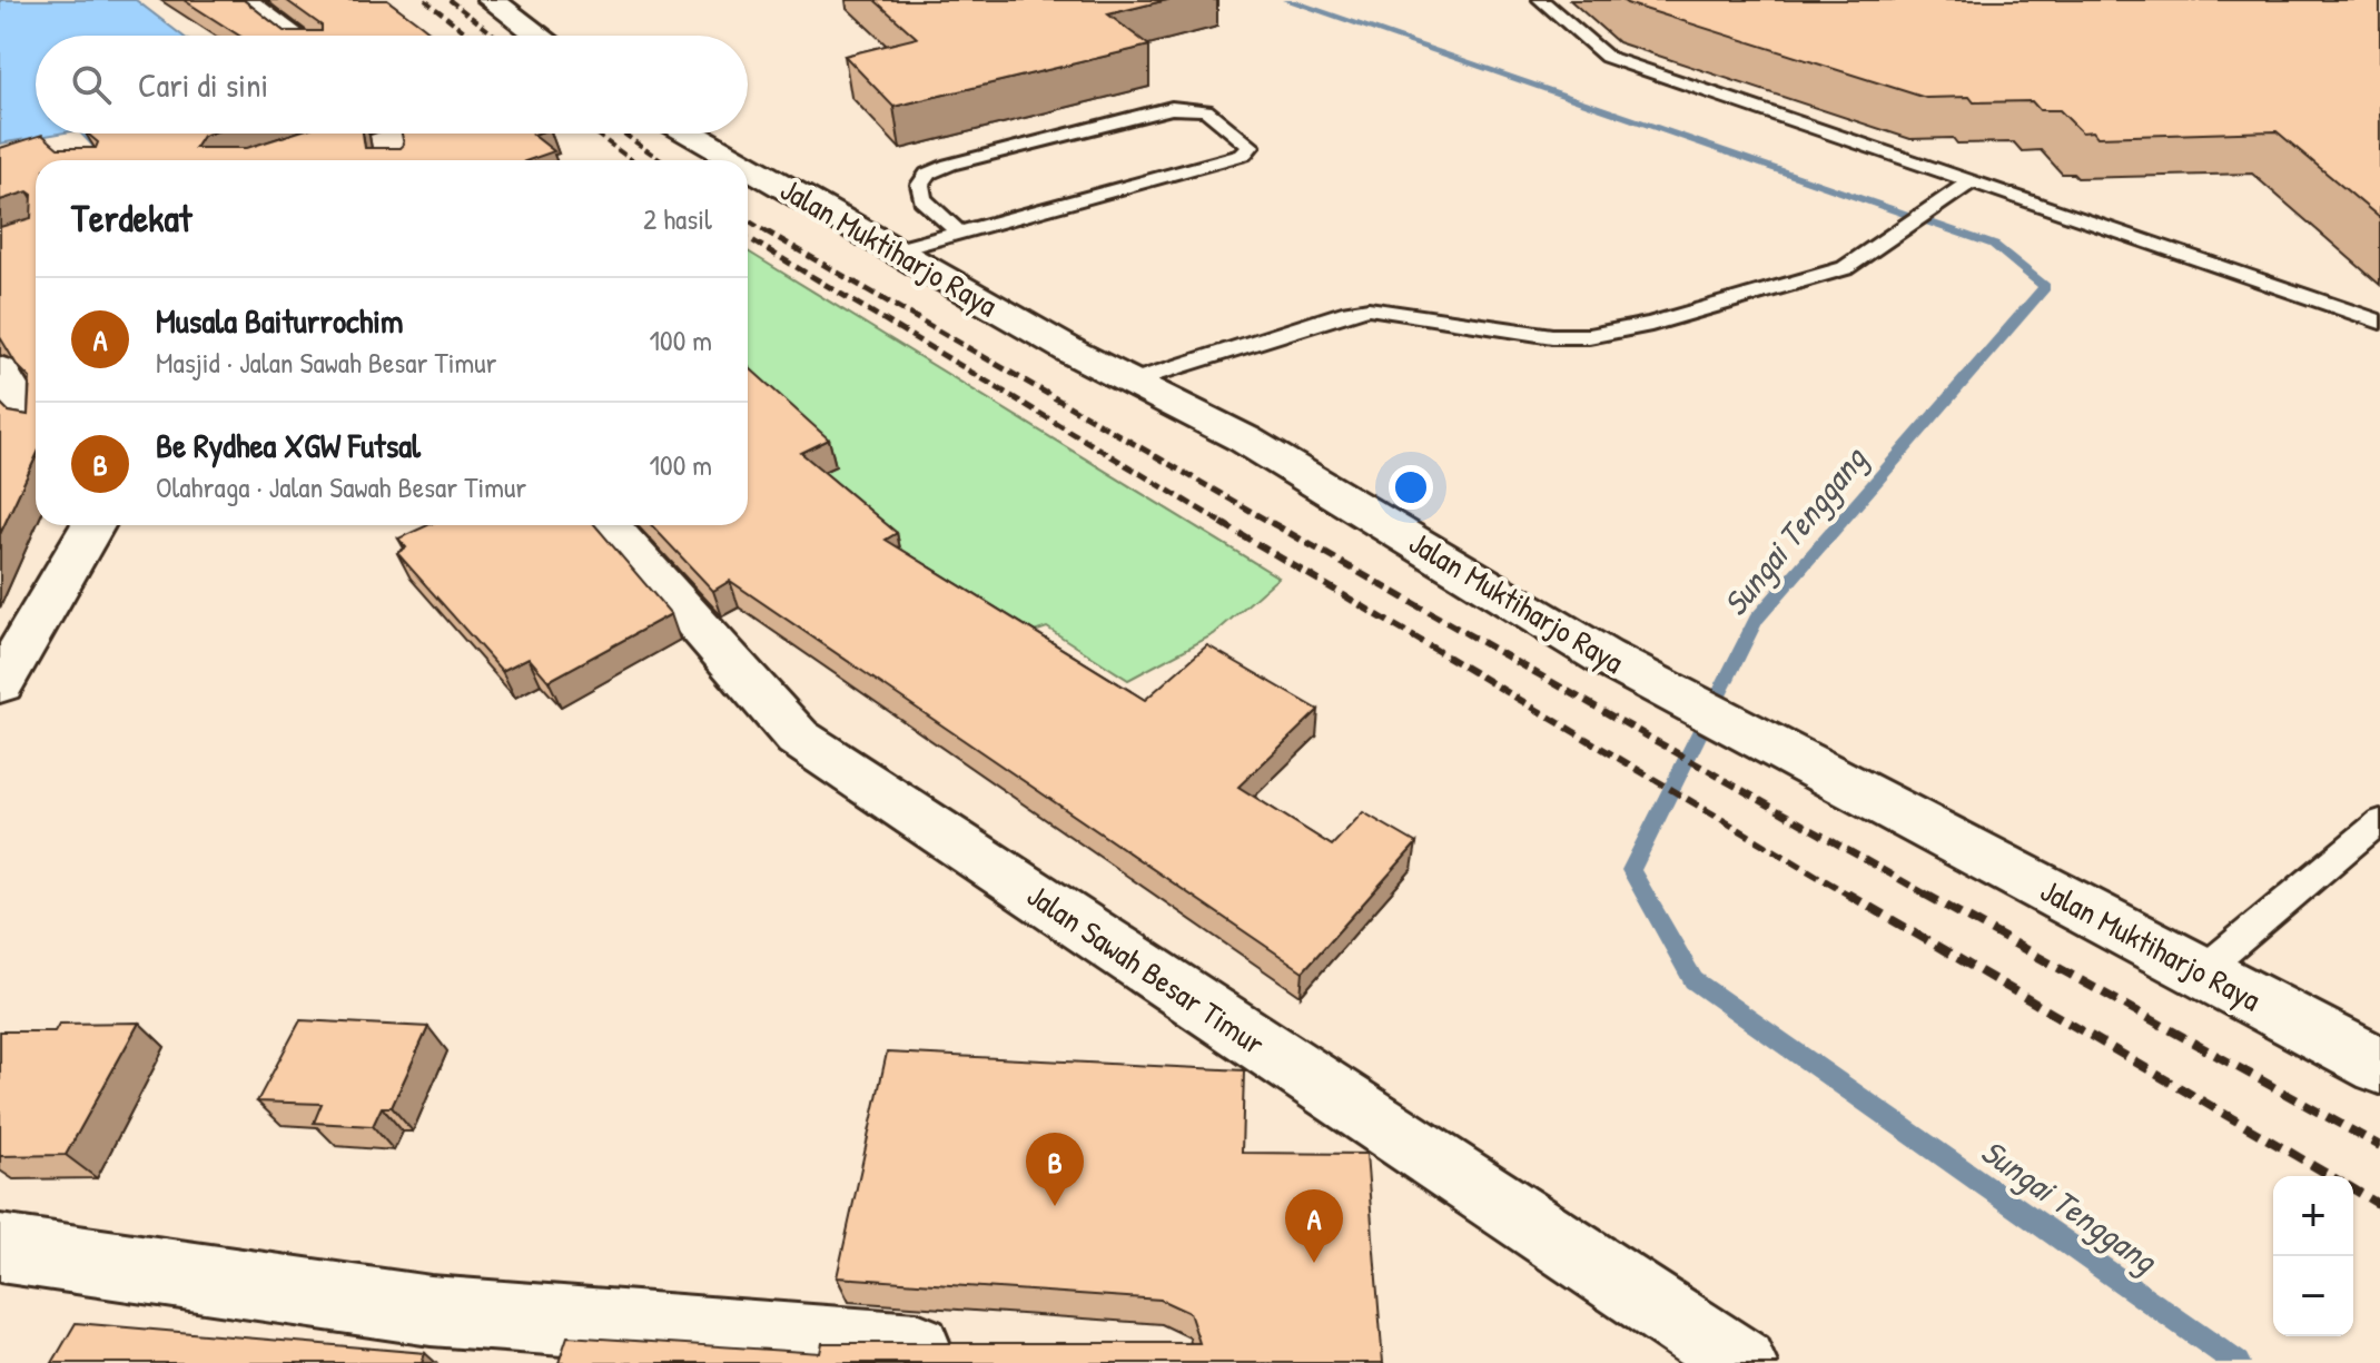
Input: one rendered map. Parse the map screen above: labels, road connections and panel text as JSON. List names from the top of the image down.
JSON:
{
  "streets": {
    "street": ["Jalan Muktiharjo Raya", "Jalan Sawah Besar Timur"]
  },
  "water": ["Sungai Tenggang"],
  "page": {
    "search": "Cari di sini",
    "heading": ["Terdekat", "2 hasil"],
    "list": [
      {
        "mark": "A",
        "name": "Musala Baiturrochim",
        "note": "Masjid · Jalan Sawah Besar Timur",
        "value": "100 m"
      },
      {
        "mark": "B",
        "name": "Be Rydhea XGW Futsal",
        "note": "Olahraga · Jalan Sawah Besar Timur",
        "value": "100 m"
      }
    ],
    "pins": ["B", "A"],
    "map_buttons": ["+", "−"]
  }
}
